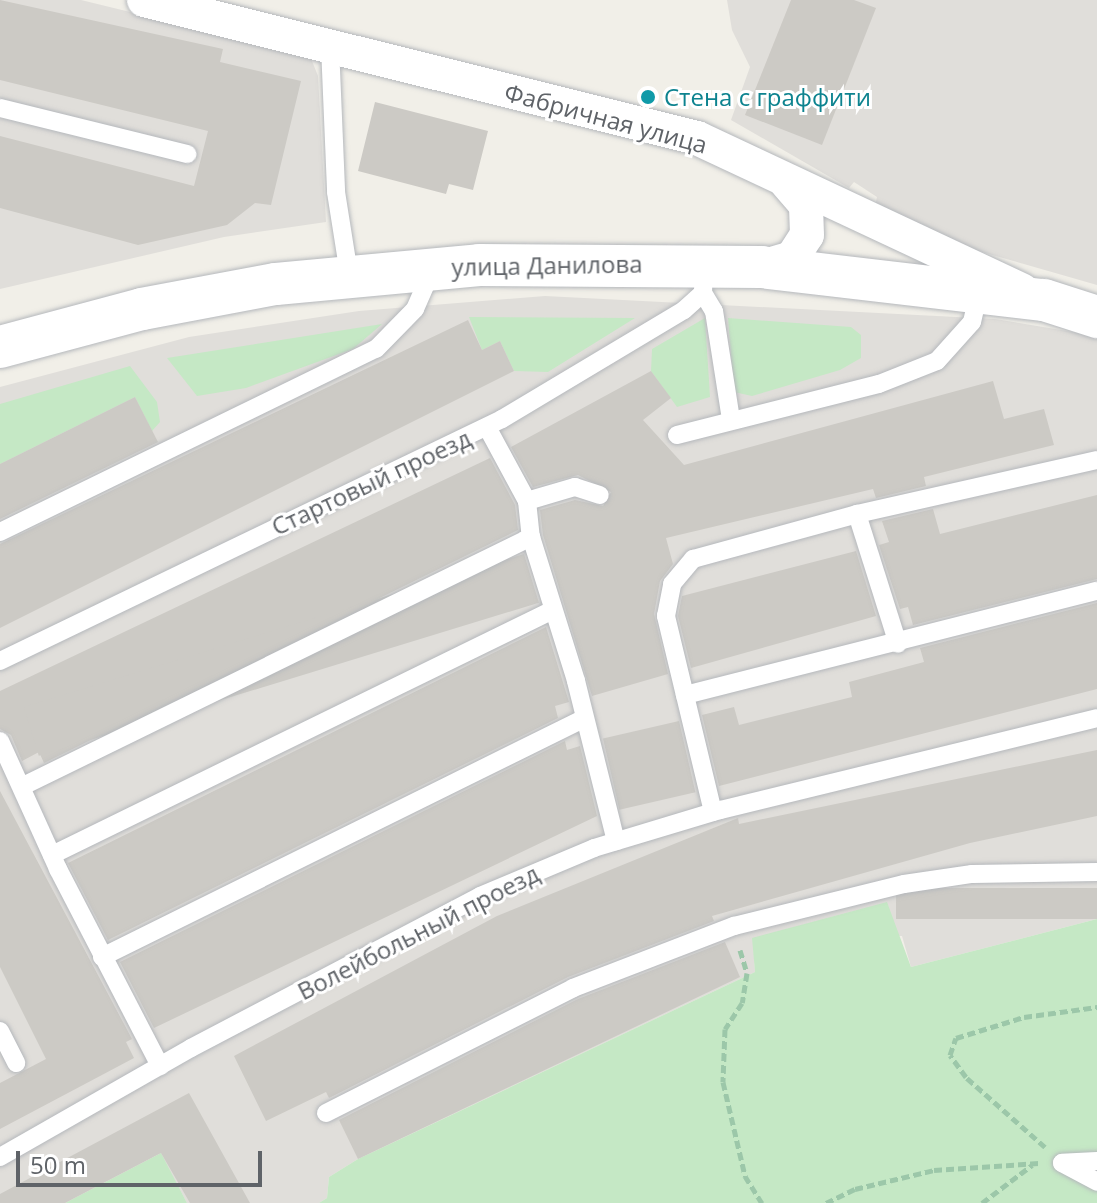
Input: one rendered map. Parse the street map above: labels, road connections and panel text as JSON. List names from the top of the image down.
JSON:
{
  "streets": {
    "street": ["Фабричная улица", "улица Данилова"],
    "lane": ["Стартовый проезд", "Волейбольный проезд"]
  },
  "crossings": [
    ["Фабричная улица", "улица Данилова"],
    ["улица Данилова", "Стартовый проезд"]
  ],
  "places": ["Стена с граффити"],
  "scale_bar": "50 m"
}
